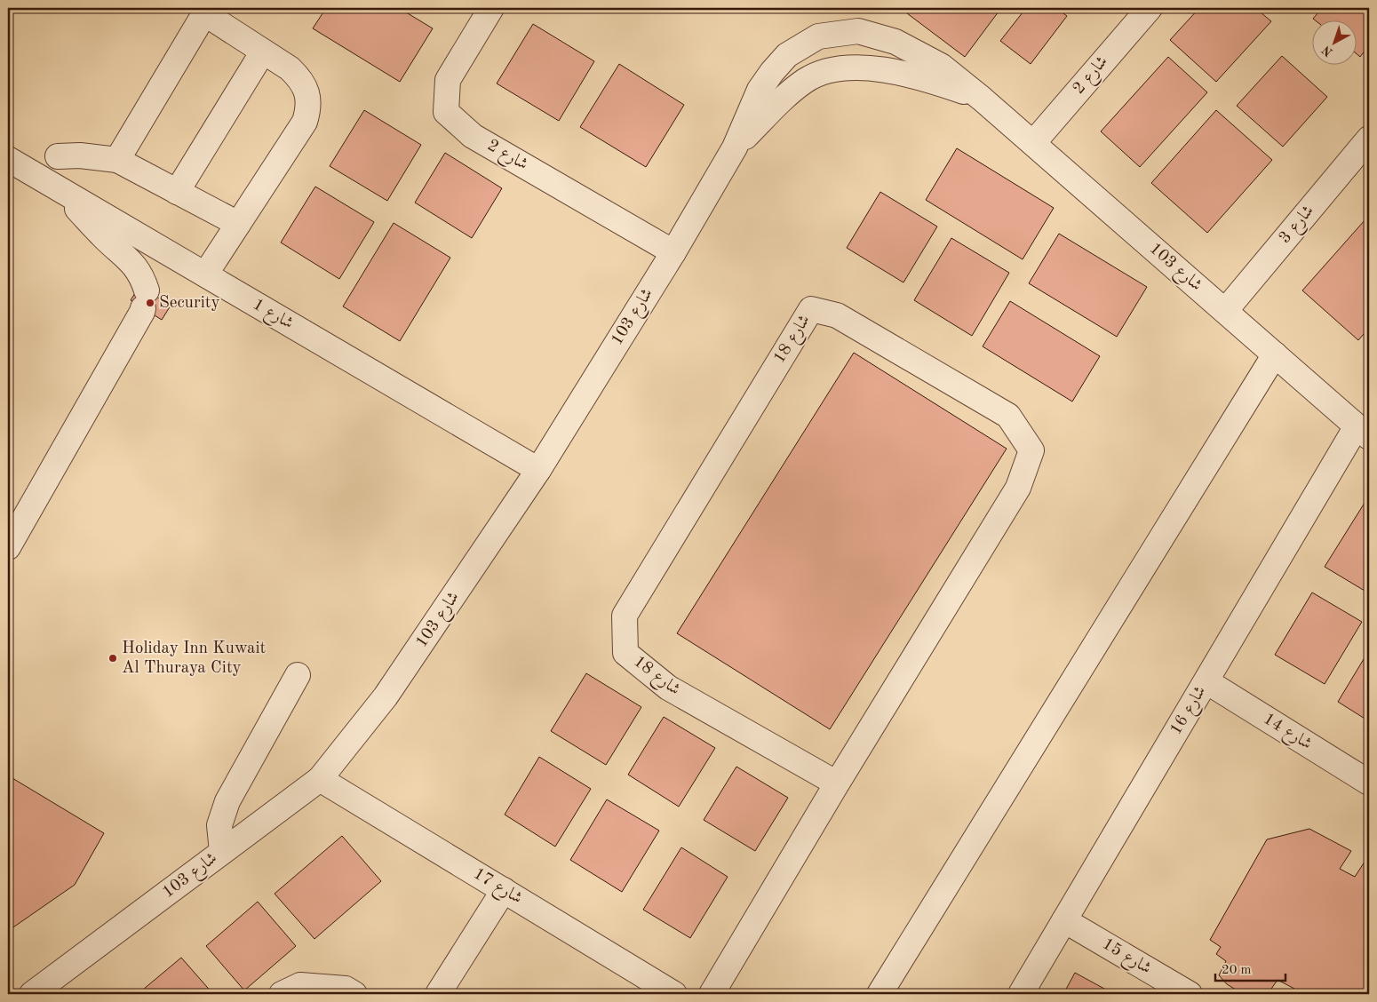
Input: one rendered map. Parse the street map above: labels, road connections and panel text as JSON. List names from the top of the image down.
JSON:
{
  "streets": {
    "street": [
      "شارع 2",
      "شارع 3",
      "شارع 103",
      "شارع 1",
      "شارع 18",
      "شارع 16",
      "شارع 14",
      "شارع 17",
      "شارع 15"
    ]
  },
  "crossings": [
    ["شارع 2", "شارع 103"],
    ["شارع 3", "شارع 103"],
    ["شارع 103", "شارع 1"],
    ["شارع 103", "شارع 16"],
    ["شارع 103", "شارع 17"],
    ["شارع 16", "شارع 14"],
    ["شارع 16", "شارع 15"]
  ],
  "places": ["Security", "Holiday Inn Kuwait Al Thuraya City"],
  "scale_bar": "20 m",
  "north": "bottom left"
}
